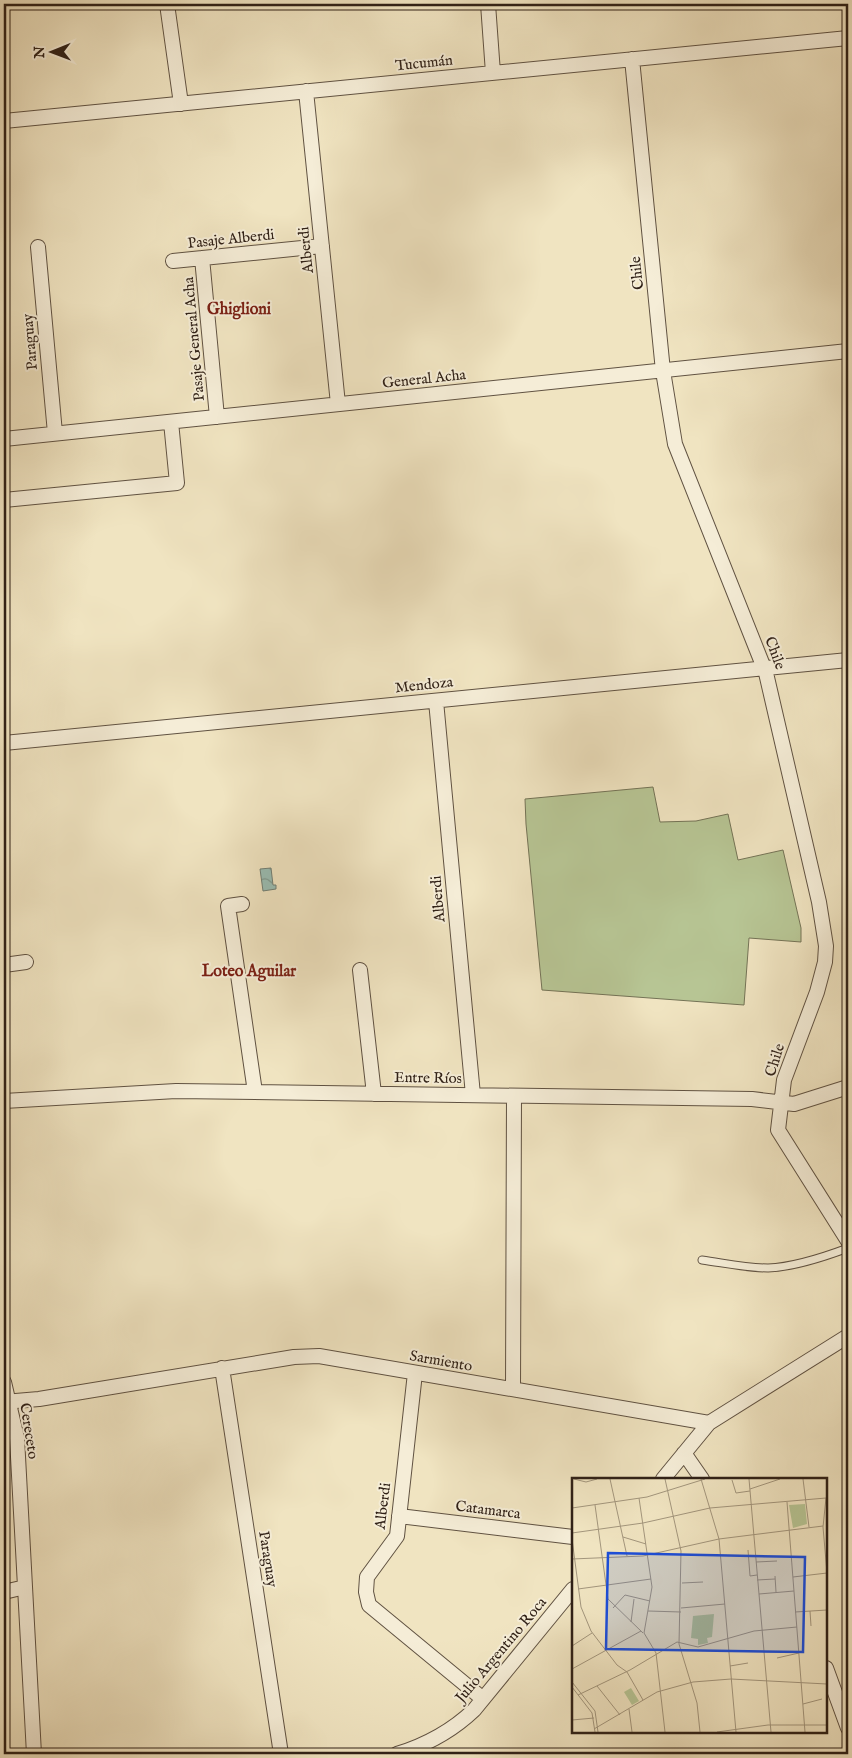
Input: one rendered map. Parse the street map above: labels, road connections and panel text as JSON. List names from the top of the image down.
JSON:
{
  "streets": {
    "street": [
      "Tucumán",
      "Pasaje Alberdi",
      "Alberdi",
      "Chile",
      "Pasaje General Acha",
      "Paraguay",
      "General Acha",
      "Mendoza",
      "Entre Ríos",
      "Sarmiento",
      "Cereceto",
      "Catamarca",
      "Julio Argentino Roca"
    ]
  },
  "crossings": [
    ["Tucumán", "Alberdi"],
    ["Tucumán", "Chile"],
    ["Pasaje Alberdi", "Alberdi"],
    ["Pasaje Alberdi", "Pasaje General Acha"],
    ["Alberdi", "General Acha"],
    ["Alberdi", "Mendoza"],
    ["Alberdi", "Entre Ríos"],
    ["Alberdi", "Sarmiento"],
    ["Alberdi", "Catamarca"],
    ["Alberdi", "Julio Argentino Roca"],
    ["Chile", "General Acha"],
    ["Chile", "Mendoza"],
    ["Chile", "Entre Ríos"],
    ["Pasaje General Acha", "General Acha"],
    ["Paraguay", "General Acha"],
    ["Paraguay", "Sarmiento"],
    ["Sarmiento", "Cereceto"]
  ],
  "districts": ["Ghiglioni", "Loteo Aguilar"],
  "north": "left"
}
